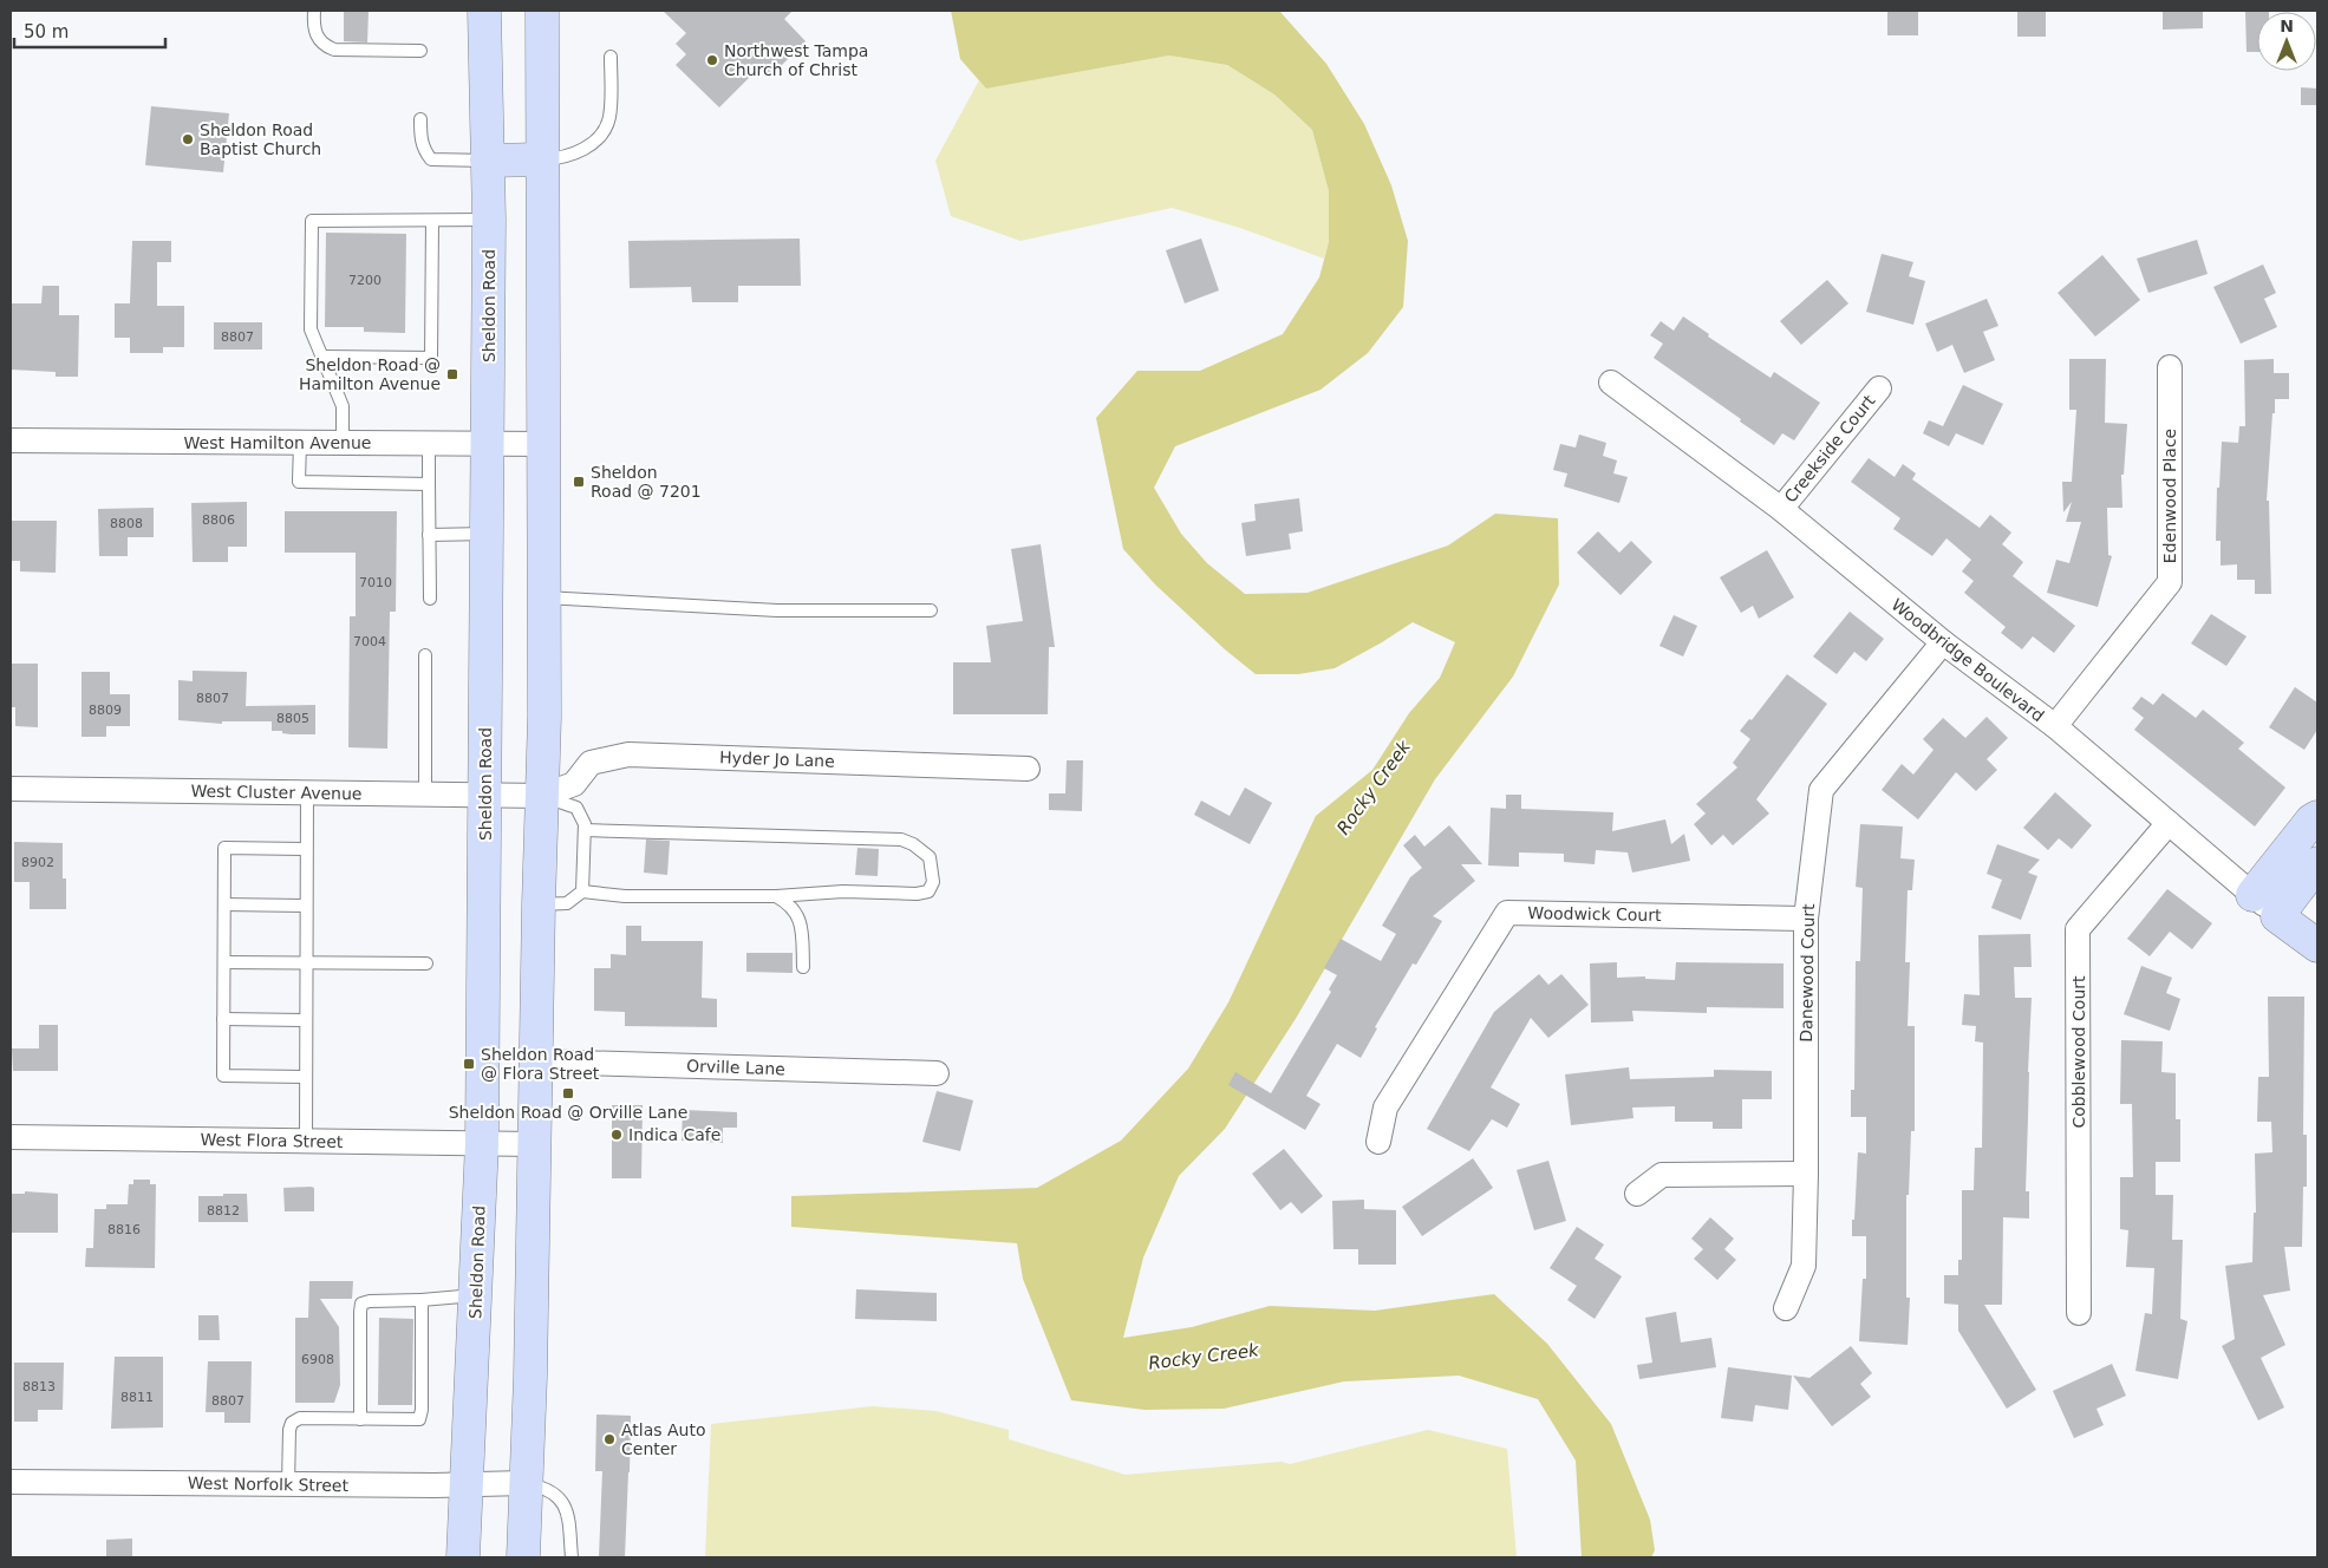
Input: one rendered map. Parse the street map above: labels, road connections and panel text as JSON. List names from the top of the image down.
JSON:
{
  "streets": {
    "main road": ["Sheldon Road", "Woodbridge Boulevard"],
    "street": [
      "West Hamilton Avenue",
      "Creekside Court",
      "Edenwood Place",
      "Hyder Jo Lane",
      "West Cluster Avenue",
      "Woodwick Court",
      "Danewood Court",
      "Cobblewood Court",
      "Orville Lane",
      "West Flora Street",
      "West Norfolk Street"
    ]
  },
  "crossings": [
    ["Sheldon Road", "West Hamilton Avenue"],
    ["Sheldon Road", "West Cluster Avenue"],
    ["Sheldon Road", "West Flora Street"],
    ["Sheldon Road", "West Norfolk Street"],
    ["Creekside Court", "Woodbridge Boulevard"],
    ["Edenwood Place", "Woodbridge Boulevard"],
    ["Woodbridge Boulevard", "Danewood Court"],
    ["Woodbridge Boulevard", "Cobblewood Court"],
    ["Hyder Jo Lane", "West Cluster Avenue"],
    ["Woodwick Court", "Danewood Court"]
  ],
  "water": ["Rocky Creek"],
  "places": {
    "other": [
      "Northwest Tampa Church of Christ",
      "Sheldon Road Baptist Church",
      "Indica Cafe",
      "Atlas Auto Center"
    ],
    "transit": [
      "Sheldon Road @ Hamilton Avenue",
      "Sheldon Road @ 7201",
      "Sheldon Road @ Flora Street",
      "Sheldon Road @ Orville Lane"
    ]
  },
  "house_numbers": [
    "7200",
    "8807",
    "8806",
    "8808",
    "7010",
    "7004",
    "8807",
    "8809",
    "8805",
    "8902",
    "8812",
    "8816",
    "6908",
    "8813",
    "8811",
    "8807"
  ],
  "scale_bar": "50 m",
  "north": "top"
}
